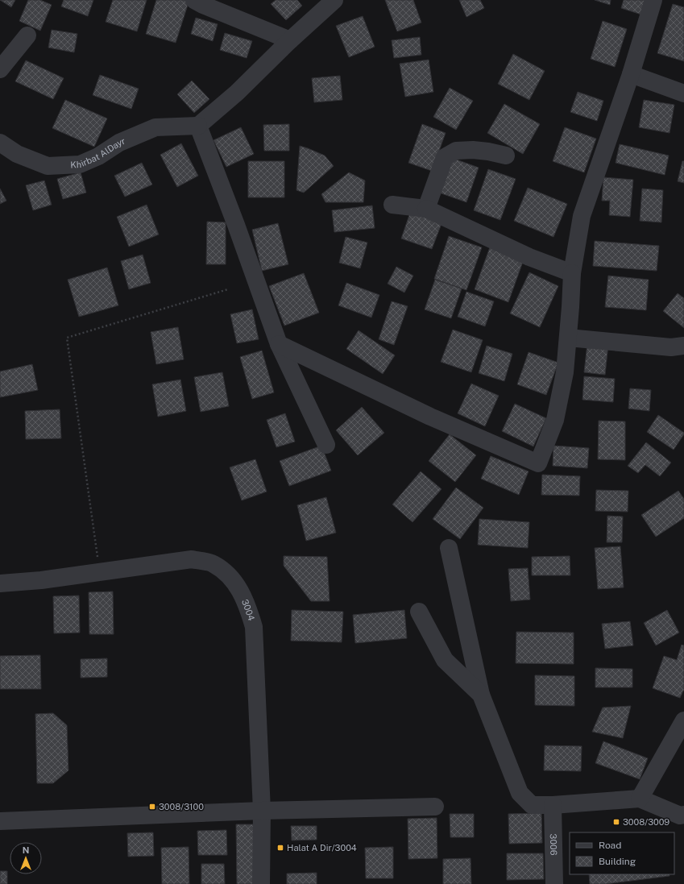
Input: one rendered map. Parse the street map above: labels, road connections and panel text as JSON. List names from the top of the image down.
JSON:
{
  "streets": {
    "street": ["Khirbat AlDayr", "3004", "3006"]
  },
  "places": {
    "transit": ["3008/3100", "3008/3009", "Halat A Dir/3004"]
  },
  "legend": ["Road", "Building"],
  "north": "top"
}
